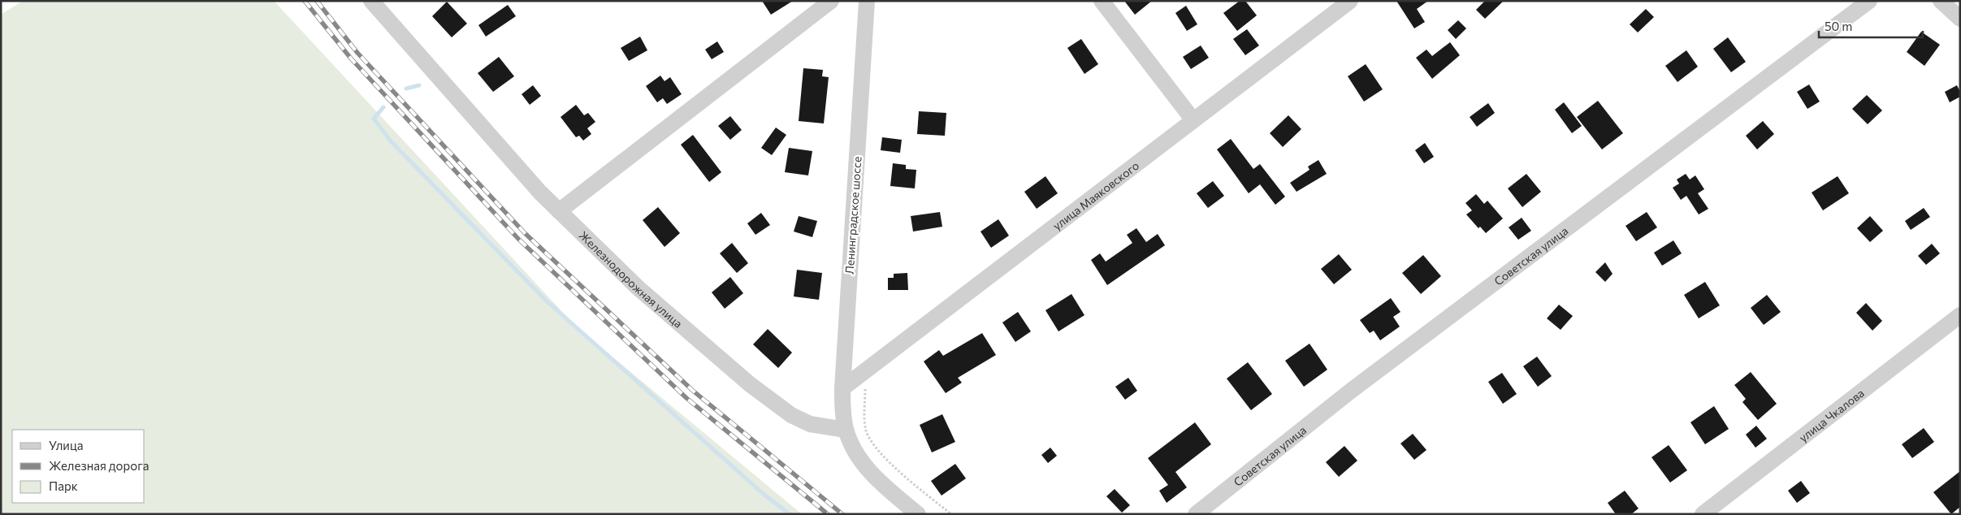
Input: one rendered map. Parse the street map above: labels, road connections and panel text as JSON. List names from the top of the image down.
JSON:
{
  "streets": {
    "street": [
      "улица Маяковского",
      "Ленинградское шоссе",
      "Советская улица",
      "Железнодорожная улица",
      "улица Чкалова"
    ]
  },
  "crossings": [
    ["улица Маяковского", "Ленинградское шоссе"],
    ["Ленинградское шоссе", "Железнодорожная улица"]
  ],
  "legend": ["Улица", "Железная дорога", "Парк"],
  "scale_bar": "50 m"
}
